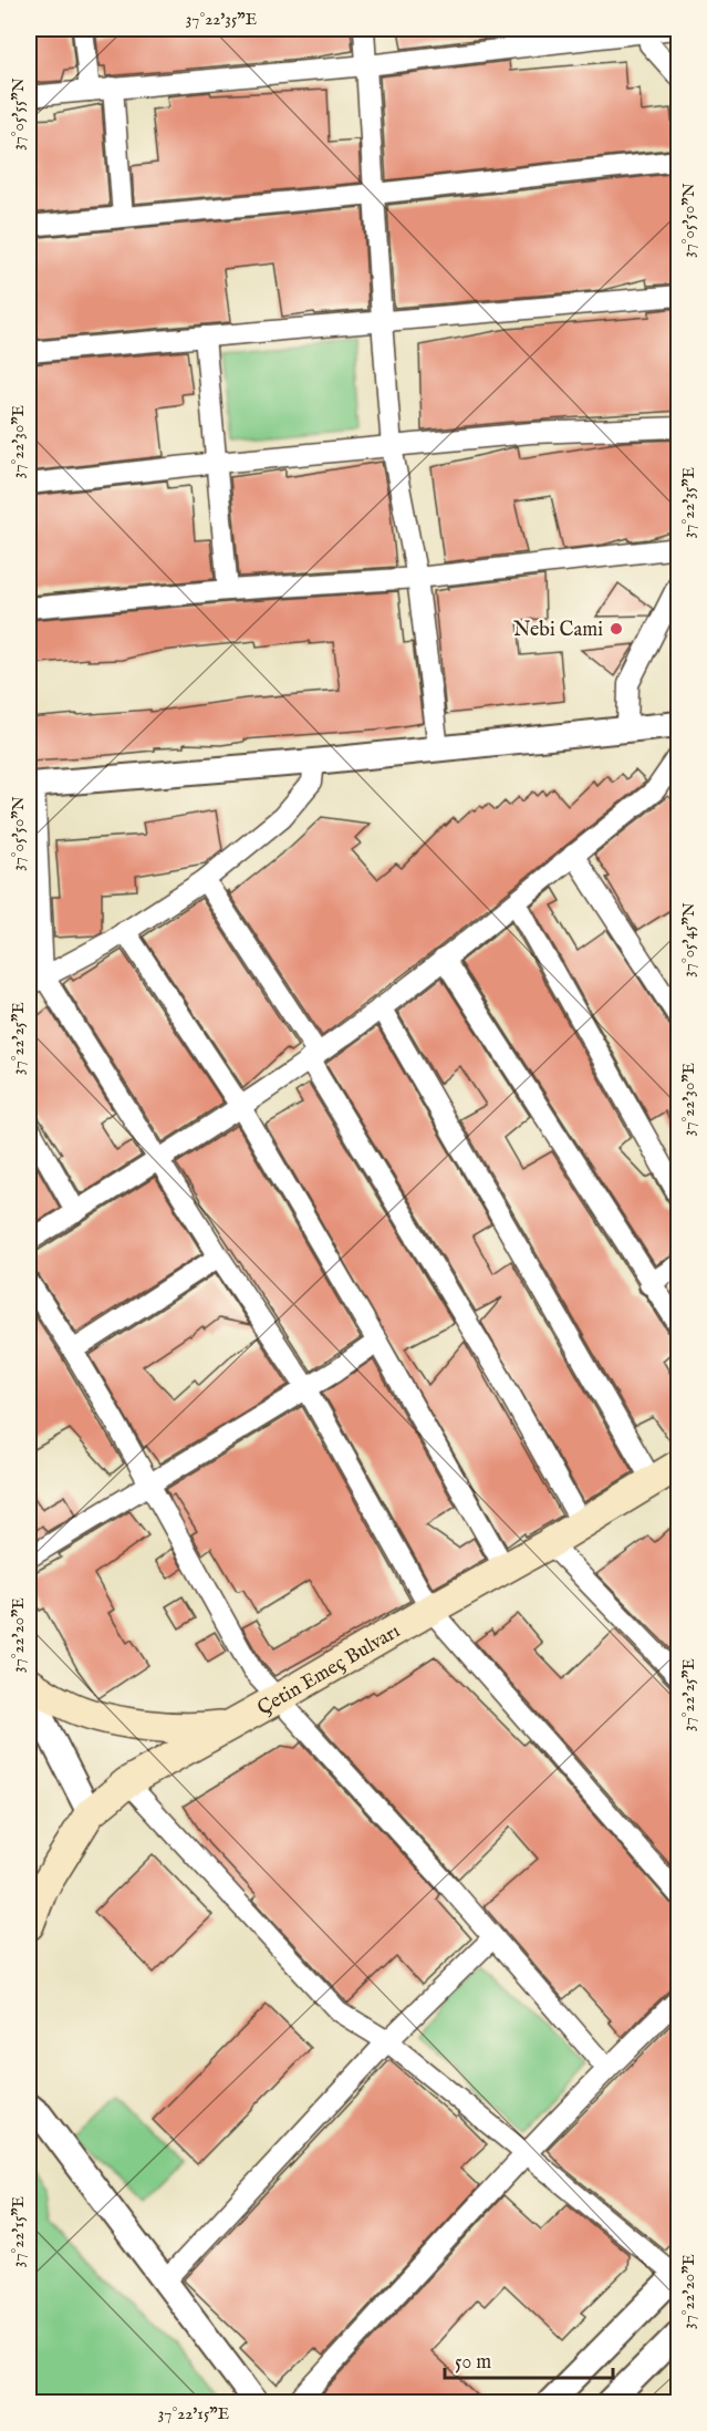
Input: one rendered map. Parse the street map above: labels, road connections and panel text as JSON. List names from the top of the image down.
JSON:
{
  "streets": {
    "main road": ["Çetin Emeç Bulvarı"]
  },
  "places": ["Nebi Cami"],
  "scale_bar": "50 m",
  "coordinates": [
    "37°22'35\"E",
    "37°05'55\"N",
    "37°05'50\"N",
    "37°22'30\"E",
    "37°05'45\"N",
    "37°22'25\"E",
    "37°22'20\"E",
    "37°22'15\"E"
  ]
}
